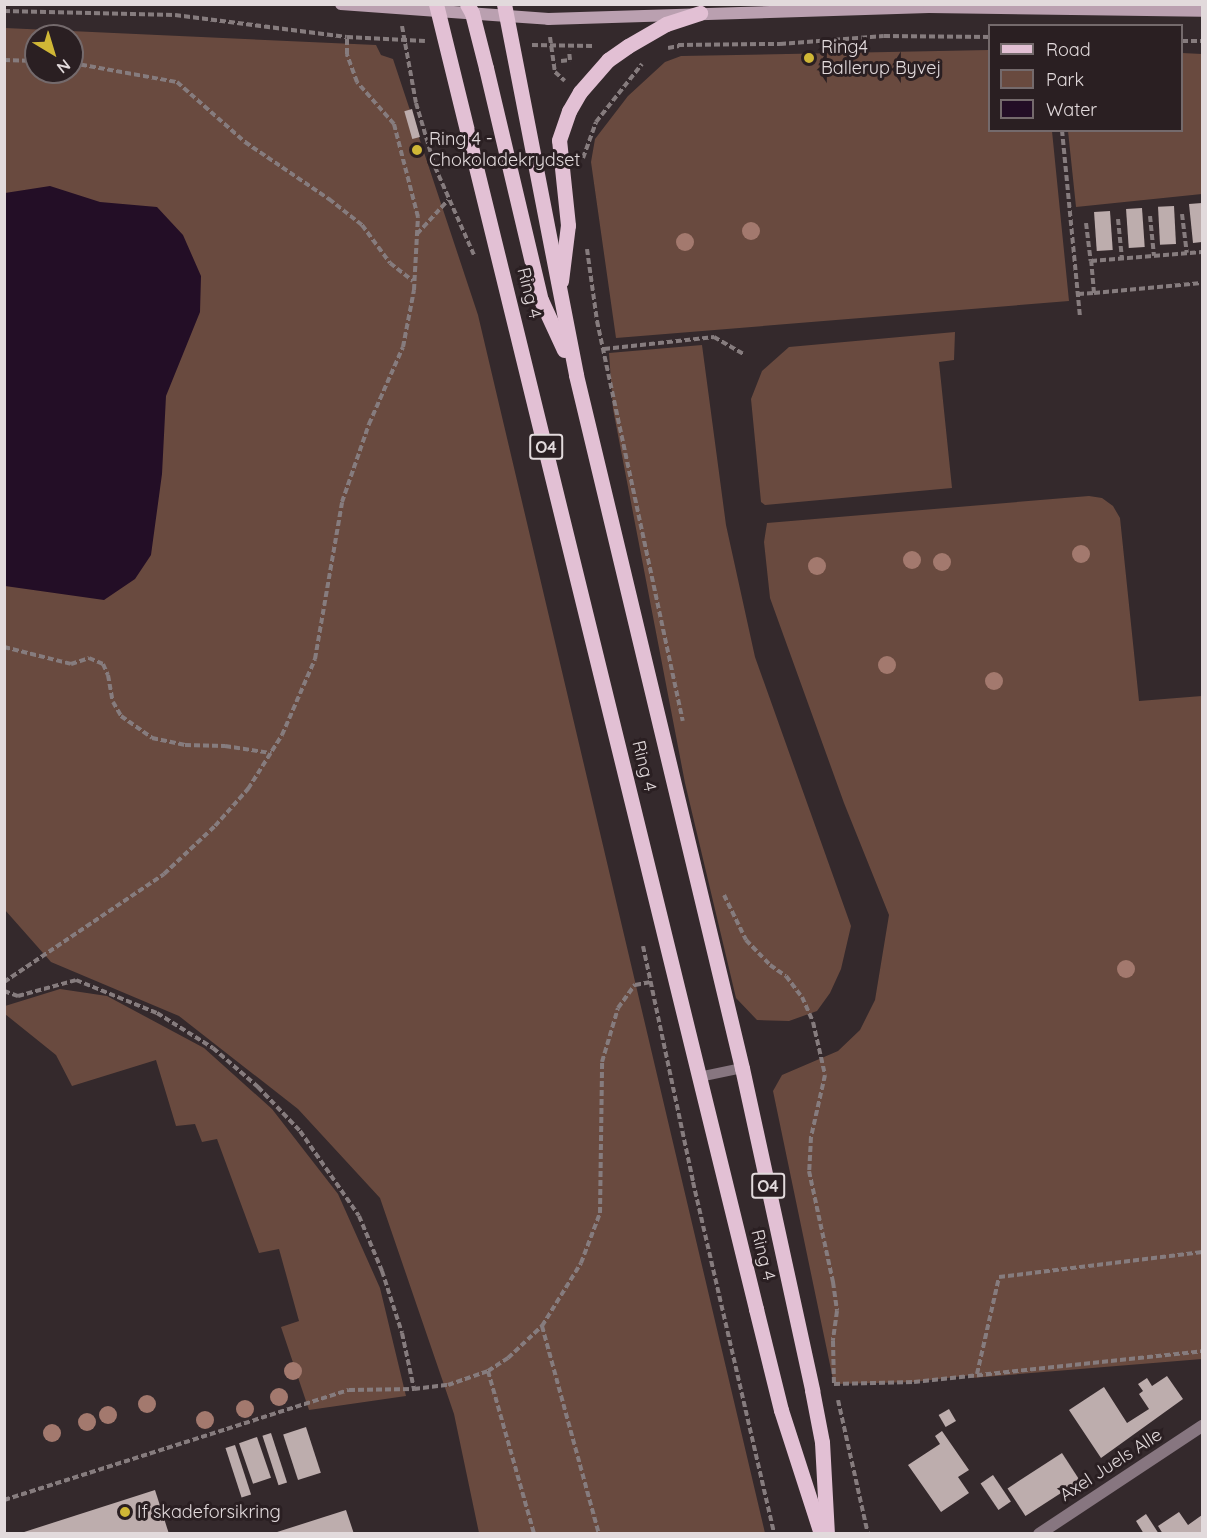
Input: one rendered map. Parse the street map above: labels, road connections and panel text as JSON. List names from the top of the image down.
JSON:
{
  "streets": {
    "main road": ["Ring 4", "O4"],
    "street": ["Axel Juels Alle"]
  },
  "places": ["Ring4 Ballerup Byvej", "Ring 4 - Chokoladekrydset", "If skadeforsikring"],
  "legend": ["Road", "Park", "Water"],
  "north": "bottom right"
}
